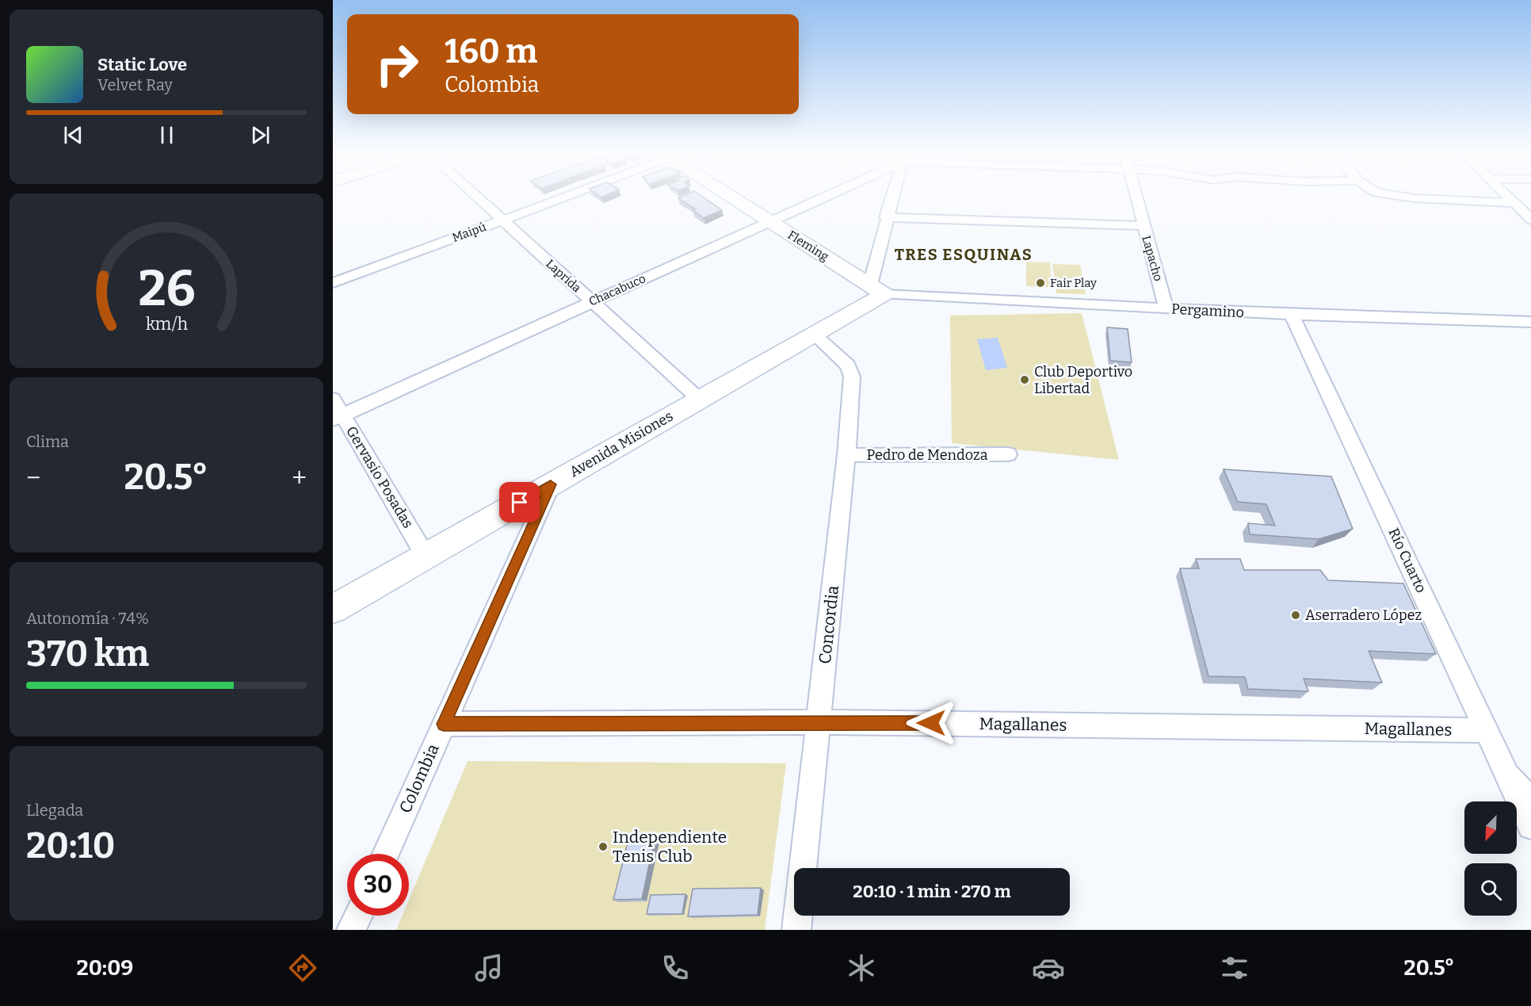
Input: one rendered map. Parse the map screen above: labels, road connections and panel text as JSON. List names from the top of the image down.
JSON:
{
  "streets": {
    "main road": ["Fleming", "Avenida Misiones"],
    "street": [
      "Maipú",
      "Lapacho",
      "Laprida",
      "Chacabuco",
      "Pergamino",
      "Pedro de Mendoza",
      "Gervasio Posadas",
      "Río Cuarto",
      "Concordia",
      "Magallanes",
      "Colombia"
    ]
  },
  "crossings": [
    ["Maipú", "Laprida"],
    ["Fleming", "Chacabuco"],
    ["Fleming", "Pergamino"],
    ["Fleming", "Avenida Misiones"],
    ["Lapacho", "Pergamino"],
    ["Laprida", "Chacabuco"],
    ["Laprida", "Avenida Misiones"],
    ["Chacabuco", "Gervasio Posadas"],
    ["Pergamino", "Avenida Misiones"],
    ["Pergamino", "Río Cuarto"],
    ["Avenida Misiones", "Gervasio Posadas"],
    ["Avenida Misiones", "Concordia"],
    ["Avenida Misiones", "Colombia"],
    ["Pedro de Mendoza", "Concordia"],
    ["Río Cuarto", "Magallanes"],
    ["Concordia", "Magallanes"],
    ["Magallanes", "Colombia"]
  ],
  "districts": ["TRES ESQUINAS"],
  "places": [
    "Fair Play",
    "Club Deportivo Libertad",
    "Aserradero López",
    "Independiente Tenis Club"
  ],
  "north": "bottom left",
  "page": {
    "turn": ["160 m", "Colombia"],
    "song": ["Static Love", "Velvet Ray"],
    "tile": [
      "Clima",
      ["Autonomía · 74%", "370 km"],
      ["Llegada", "20:10"]
    ],
    "heat": ["−", "20.5°", "+"],
    "limit": "30",
    "trip": "20:10 · 1 min · 270 m",
    "tabs": ["20:09", "20.5°"],
    "gauge": ["26", "km/h"]
  }
}
